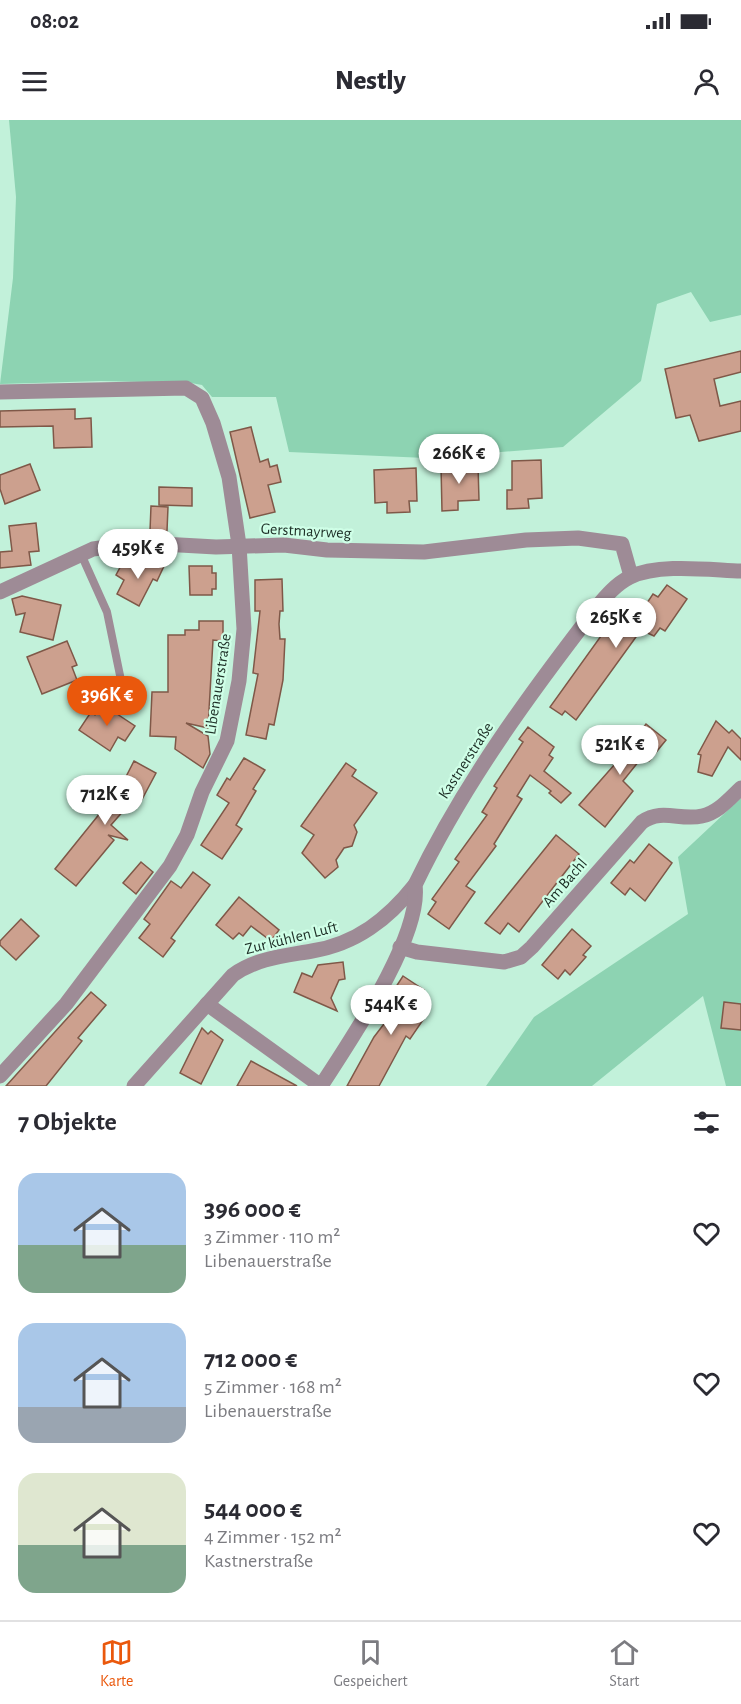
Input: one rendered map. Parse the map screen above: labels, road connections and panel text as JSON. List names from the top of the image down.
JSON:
{
  "streets": {
    "street": [
      "Gerstmayrweg",
      "Libenauerstraße",
      "Kastnerstraße",
      "Am Bachl",
      "Zur kühlen Luft"
    ]
  },
  "crossings": [
    ["Gerstmayrweg", "Libenauerstraße"],
    ["Gerstmayrweg", "Kastnerstraße"],
    ["Kastnerstraße", "Am Bachl"],
    ["Kastnerstraße", "Zur kühlen Luft"]
  ],
  "page": {
    "status": "08:02",
    "header": "Nestly",
    "price": [
      "266K €",
      "459K €",
      "265K €",
      "396K €",
      "521K €",
      "712K €",
      "544K €"
    ],
    "heading": "7 Objekte",
    "list": [
      {
        "name": "396 000 €",
        "note": "3 Zimmer · 110 m² · Libenauerstraße"
      },
      {
        "name": "712 000 €",
        "note": "5 Zimmer · 168 m² · Libenauerstraße"
      },
      {
        "name": "544 000 €",
        "note": "4 Zimmer · 152 m² · Kastnerstraße"
      }
    ],
    "tabs": ["Karte", "Gespeichert", "Start"]
  }
}
